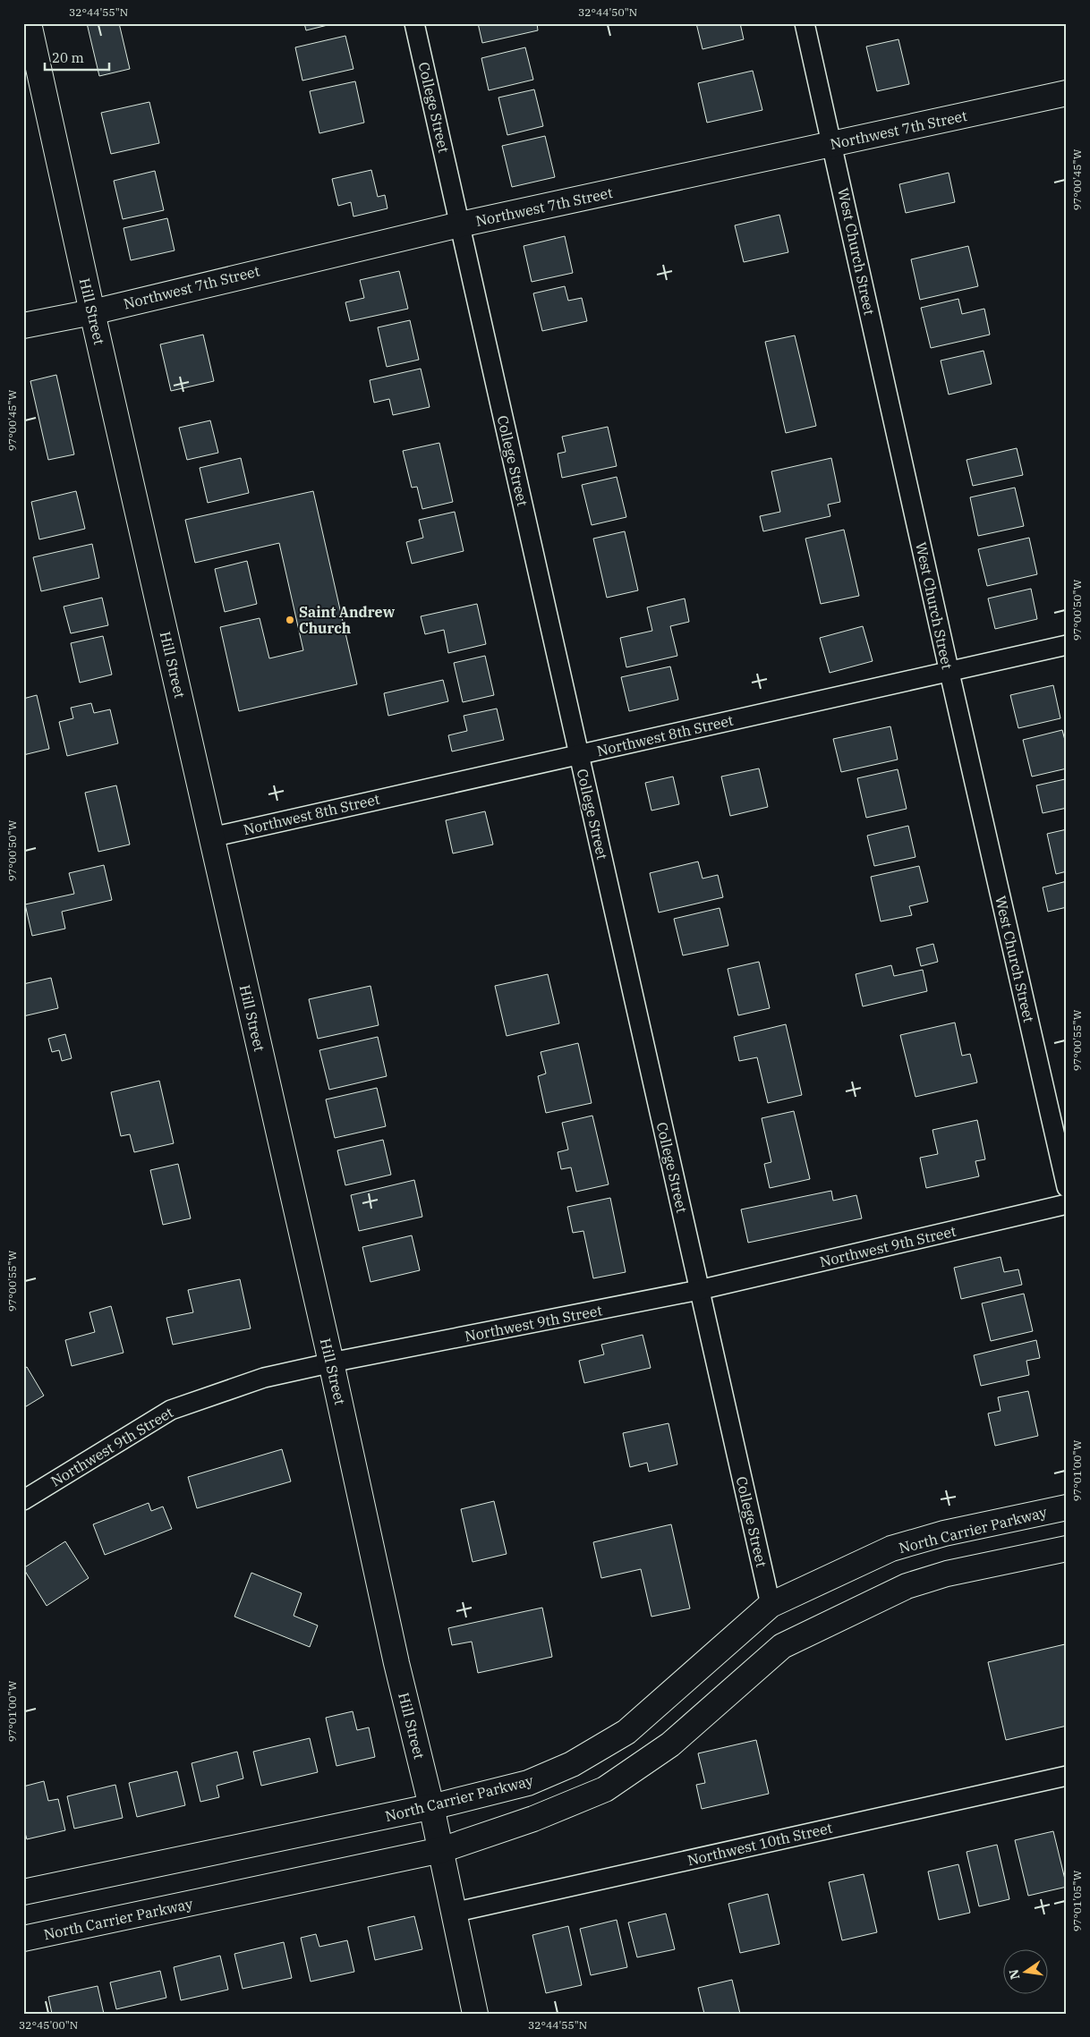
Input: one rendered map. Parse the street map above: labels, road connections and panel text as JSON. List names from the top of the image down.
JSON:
{
  "streets": {
    "street": [
      "College Street",
      "Northwest 7th Street",
      "West Church Street",
      "Hill Street",
      "Northwest 8th Street",
      "Northwest 9th Street",
      "North Carrier Parkway",
      "Northwest 10th Street"
    ]
  },
  "crossings": [
    ["College Street", "Northwest 7th Street"],
    ["College Street", "Northwest 8th Street"],
    ["College Street", "Northwest 9th Street"],
    ["College Street", "North Carrier Parkway"],
    ["Northwest 7th Street", "West Church Street"],
    ["Northwest 7th Street", "Hill Street"],
    ["West Church Street", "Northwest 8th Street"],
    ["Hill Street", "Northwest 8th Street"],
    ["Hill Street", "Northwest 9th Street"],
    ["Hill Street", "North Carrier Parkway"],
    ["Hill Street", "Northwest 10th Street"]
  ],
  "places": ["Saint Andrew Church"],
  "scale_bar": "20 m",
  "north": "left",
  "coordinates": [
    "32°44'55\"N",
    "32°44'50\"N",
    "97°00'45\"W",
    "97°00'50\"W",
    "97°00'55\"W",
    "97°01'00\"W",
    "97°01'05\"W",
    "32°45'00\"N"
  ]
}
